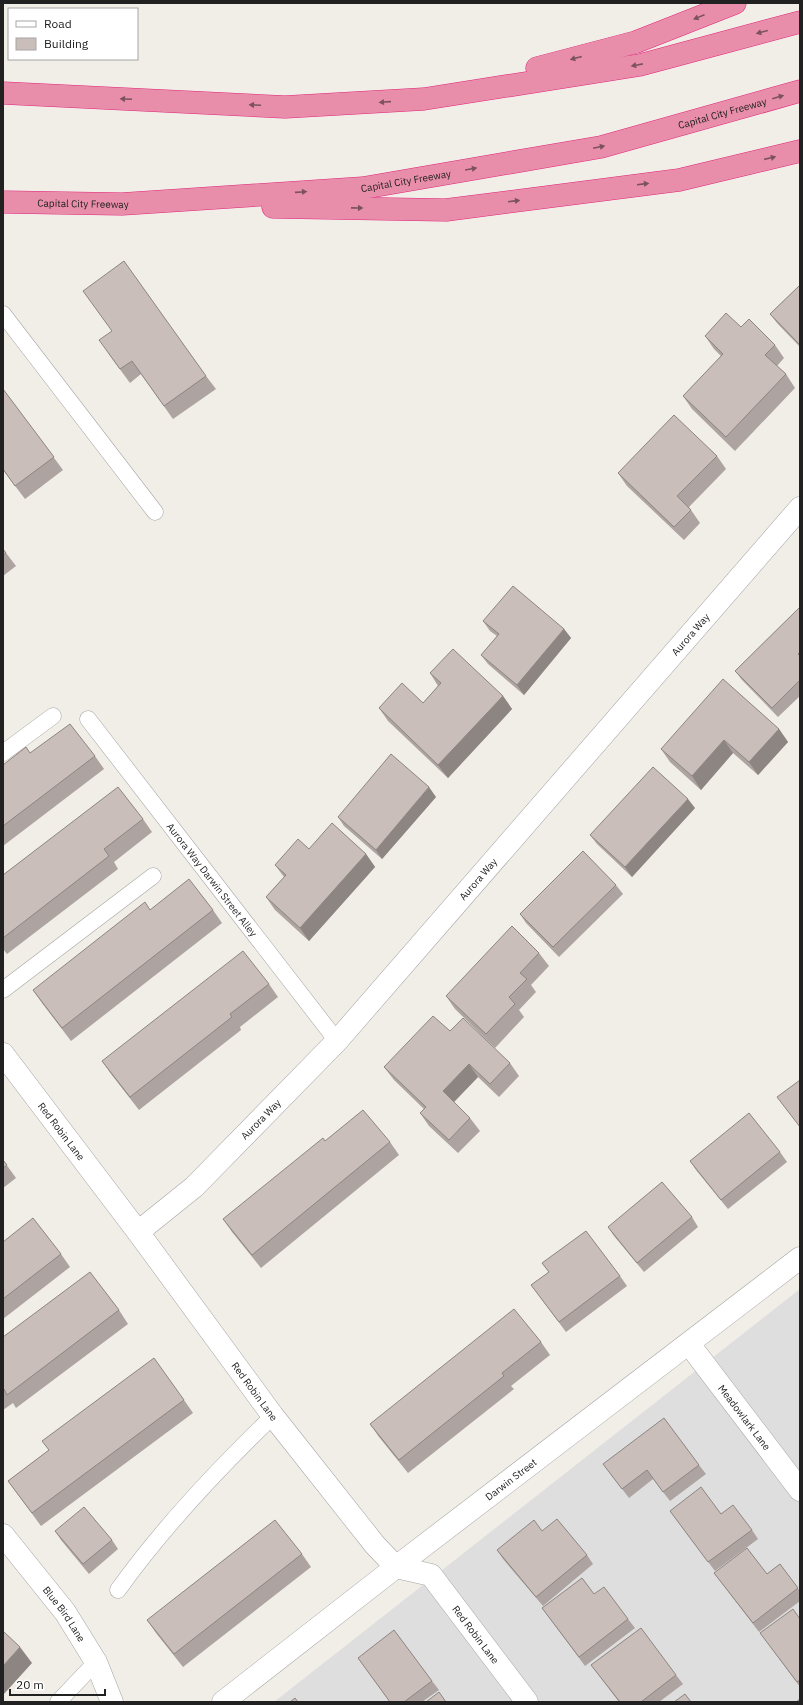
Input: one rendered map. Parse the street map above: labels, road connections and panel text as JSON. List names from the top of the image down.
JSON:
{
  "streets": {
    "highway": ["Capital City Freeway"],
    "street": [
      "Aurora Way",
      "Red Robin Lane",
      "Meadowlark Lane",
      "Darwin Street",
      "Blue Bird Lane"
    ],
    "lane": ["Aurora Way Darwin Street Alley"]
  },
  "crossings": [
    ["Aurora Way", "Aurora Way Darwin Street Alley"],
    ["Aurora Way", "Red Robin Lane"],
    ["Red Robin Lane", "Darwin Street"],
    ["Meadowlark Lane", "Darwin Street"]
  ],
  "legend": ["Road", "Building"],
  "scale_bar": "20 m"
}
